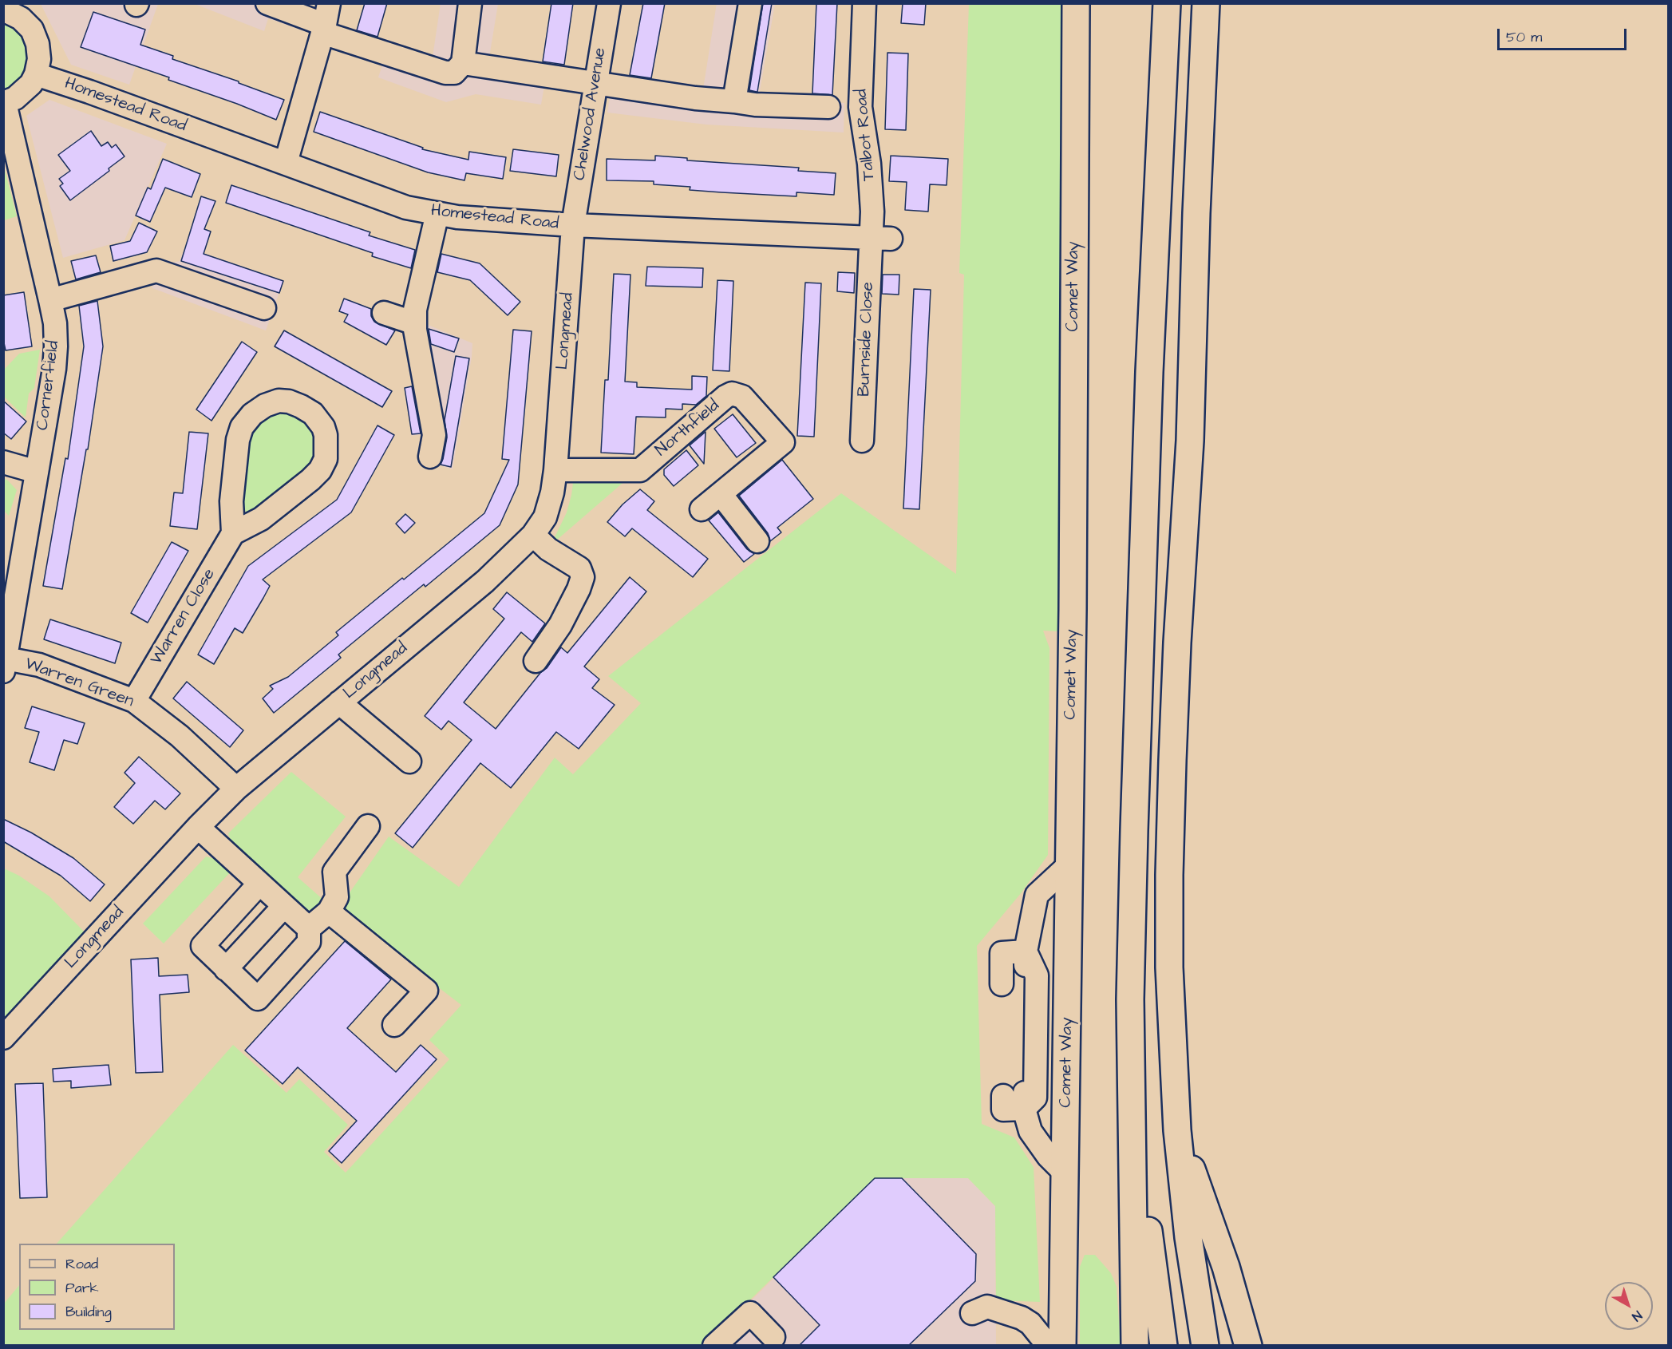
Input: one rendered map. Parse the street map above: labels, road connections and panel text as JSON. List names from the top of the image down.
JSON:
{
  "streets": {
    "main road": ["Comet Way"],
    "street": [
      "Homestead Road",
      "Chelwood Avenue",
      "Talbot Road",
      "Longmead",
      "Burnside Close",
      "Cornerfield",
      "Northfield",
      "Warren Close",
      "Warren Green"
    ]
  },
  "crossings": [
    ["Homestead Road", "Chelwood Avenue"],
    ["Homestead Road", "Talbot Road"],
    ["Homestead Road", "Longmead"],
    ["Homestead Road", "Burnside Close"],
    ["Chelwood Avenue", "Longmead"],
    ["Talbot Road", "Burnside Close"],
    ["Longmead", "Northfield"],
    ["Longmead", "Warren Green"],
    ["Cornerfield", "Warren Green"],
    ["Warren Close", "Warren Green"]
  ],
  "legend": ["Road", "Park", "Building"],
  "scale_bar": "50 m",
  "north": "bottom right"
}
